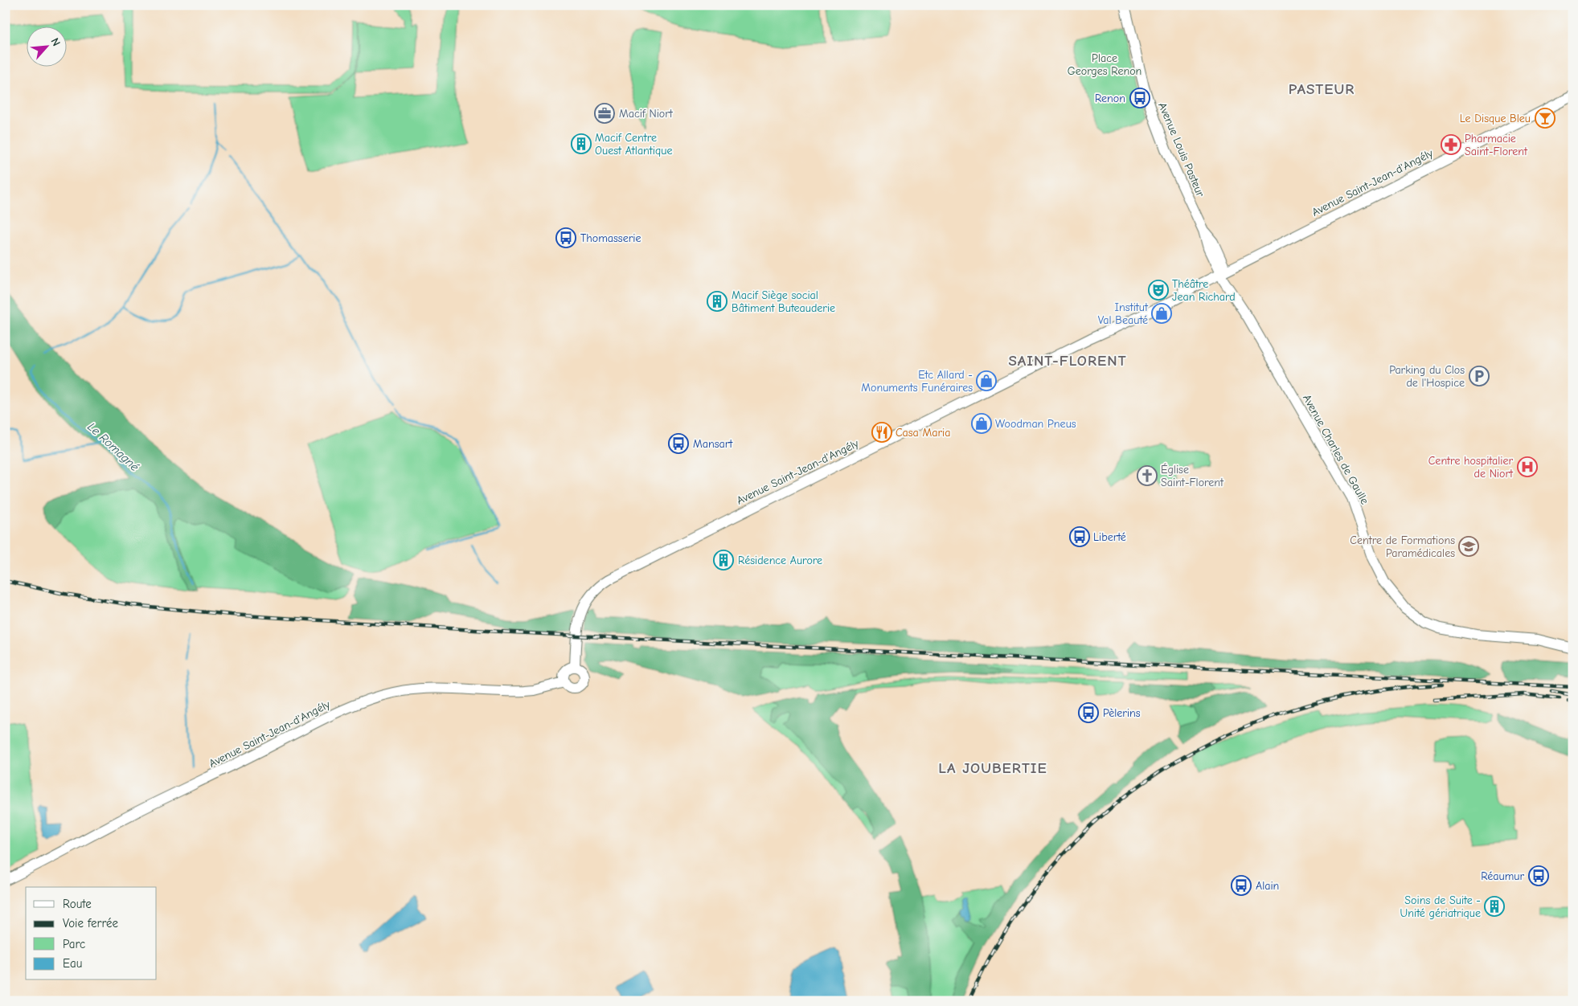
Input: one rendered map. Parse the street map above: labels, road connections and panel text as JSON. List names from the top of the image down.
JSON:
{
  "streets": {
    "main road": ["Avenue Louis Pasteur", "Avenue Saint-Jean-d'Angély", "Avenue Charles de Gaulle"]
  },
  "crossings": [
    ["Avenue Louis Pasteur", "Avenue Saint-Jean-d'Angély"],
    ["Avenue Louis Pasteur", "Avenue Charles de Gaulle"],
    ["Avenue Saint-Jean-d'Angély", "Avenue Charles de Gaulle"]
  ],
  "districts": ["PASTEUR", "SAINT-FLORENT", "LA JOUBERTIE"],
  "water": ["Le Romagné"],
  "parks": ["Place Georges Renon"],
  "places": {
    "bus stop": [
      "Renon",
      "Thomasserie",
      "Mansart",
      "Liberté",
      "Pèlerins",
      "Réaumur",
      "Alain"
    ],
    "office": ["Macif Niort"],
    "bar": ["Le Disque Bleu"],
    "building": [
      "Macif Centre Ouest Atlantique",
      "Macif Siège social Bâtiment Buteauderie",
      "Résidence Aurore",
      "Soins de Suite - Unité gériatrique"
    ],
    "pharmacy": ["Pharmacie Saint-Florent"],
    "theatre": ["Théâtre Jean Richard"],
    "shop": ["Institut Val Beauté", "Etc Allard - Monuments Funéraires", "Woodman Pneus"],
    "parking": ["Parking du Clos de l'Hospice"],
    "restaurant": ["Casa Maria"],
    "hospital": ["Centre hospitalier de Niort"],
    "church": ["Église Saint-Florent"],
    "school or university": ["Centre de Formations Paramédicales"]
  },
  "legend": [
    "Route",
    "Voie ferrée",
    "Parc",
    "Eau"
  ],
  "north": "top right"
}
